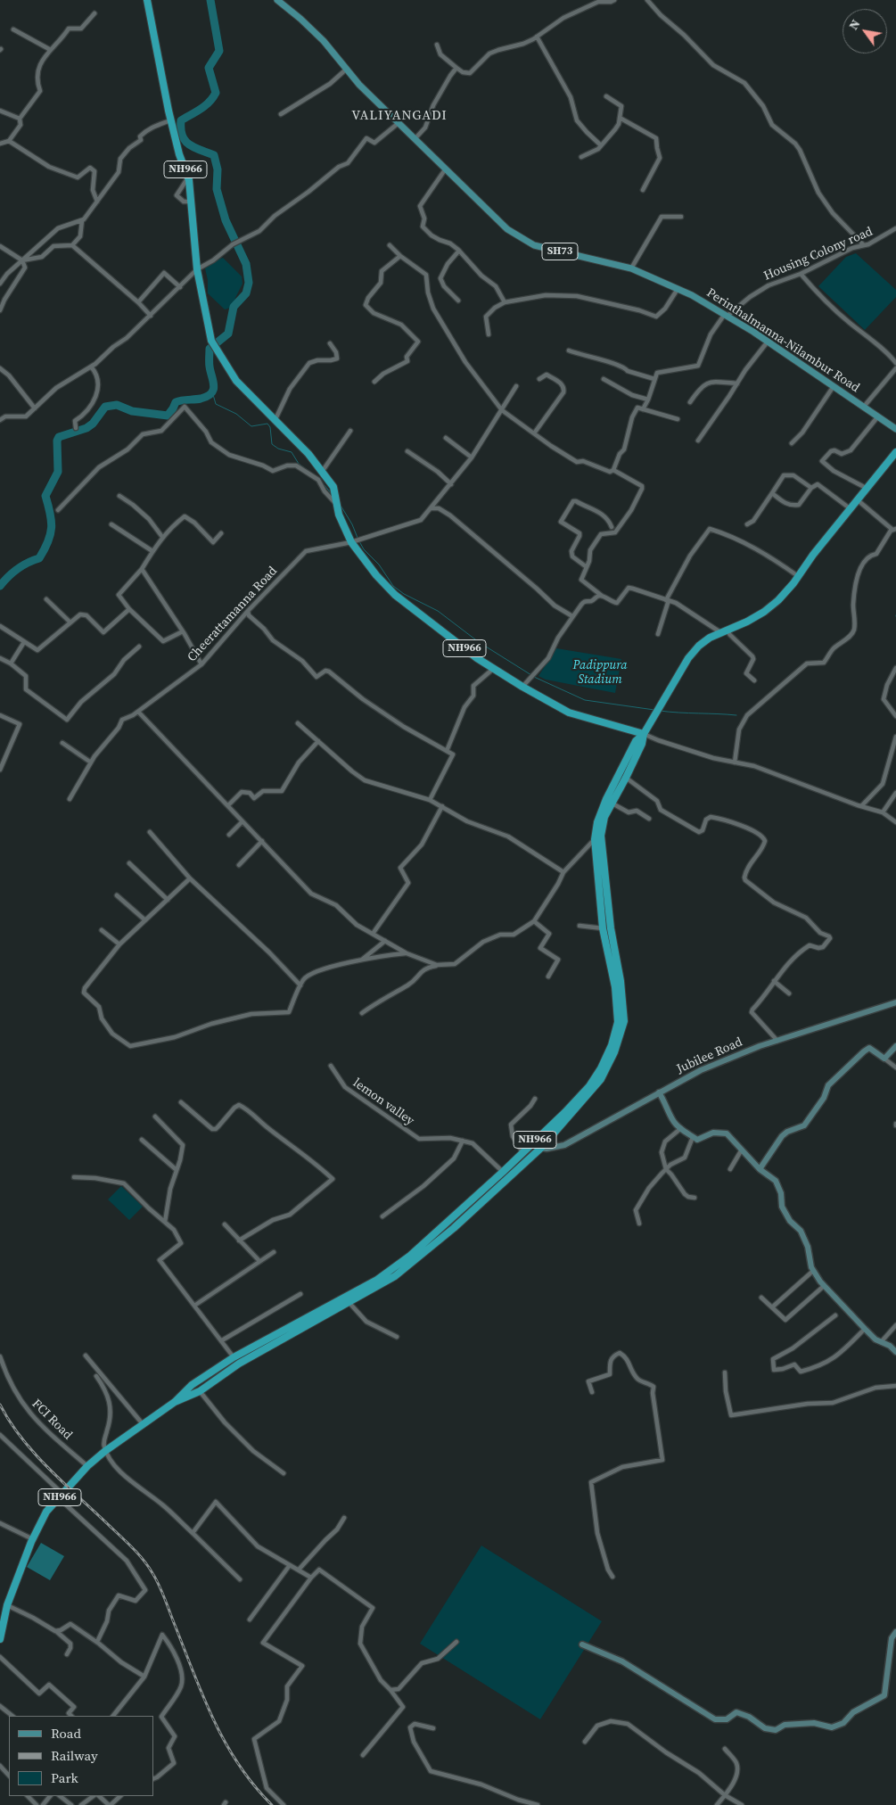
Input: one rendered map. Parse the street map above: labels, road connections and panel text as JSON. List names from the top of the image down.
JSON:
{
  "streets": {
    "highway": ["NH966"],
    "main road": ["SH73", "Perinthalmanna-Nilambur Road"],
    "street": [
      "Housing Colony road",
      "Cheerattamanna Road",
      "Jubilee Road",
      "lemon valley",
      "FCI Road"
    ]
  },
  "crossings": [
    ["NH966", "Cheerattamanna Road"],
    ["NH966", "Jubilee Road"],
    ["NH966", "lemon valley"],
    ["NH966", "FCI Road"],
    ["Housing Colony road", "Perinthalmanna-Nilambur Road"]
  ],
  "districts": ["VALIYANGADI"],
  "parks": ["Padippura Stadium"],
  "legend": ["Road", "Railway", "Park"],
  "north": "top left"
}
